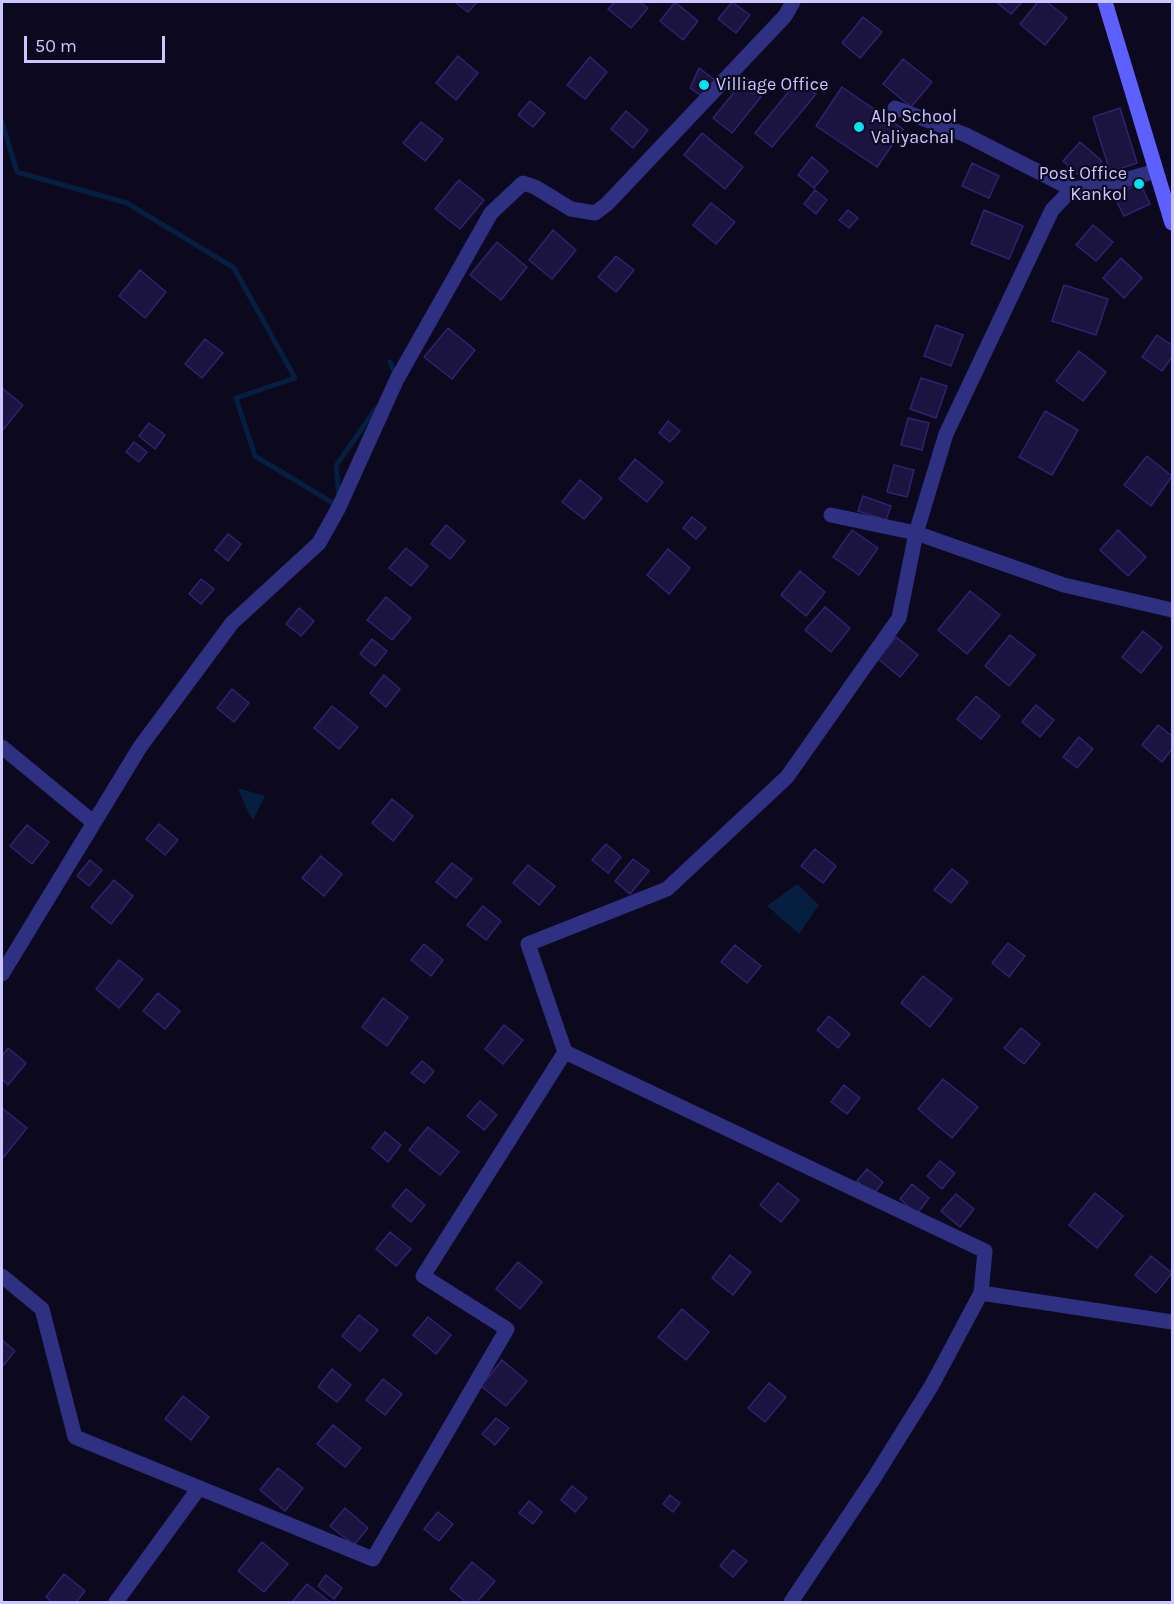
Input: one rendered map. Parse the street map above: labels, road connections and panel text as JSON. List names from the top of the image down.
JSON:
{
  "places": ["Villiage Office", "Alp School Valiyachal", "Post Office Kankol"],
  "scale_bar": "50 m"
}
